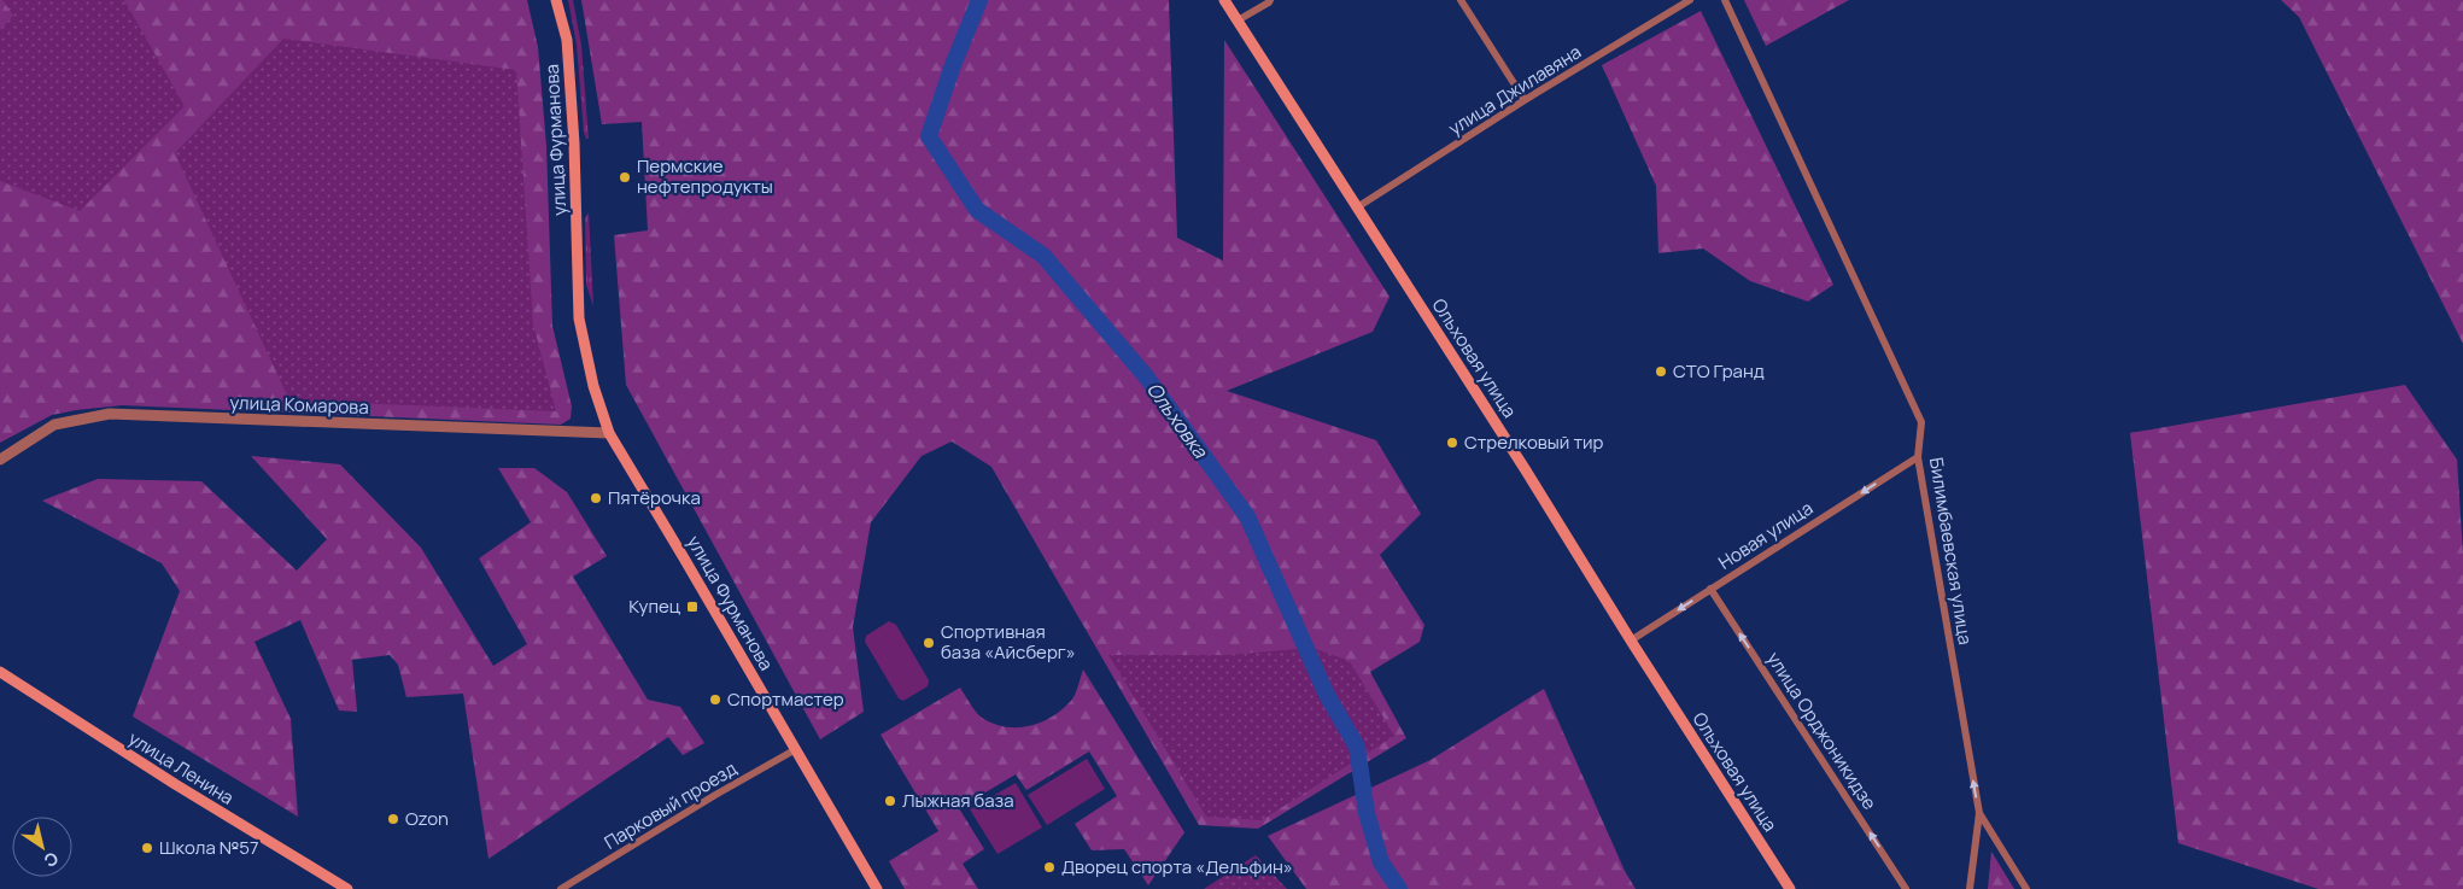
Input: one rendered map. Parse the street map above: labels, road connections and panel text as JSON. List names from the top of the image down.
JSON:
{
  "streets": {
    "main road": ["улица Фурманова", "Ольховая улица", "улица Ленина"],
    "street": [
      "улица Джилавяна",
      "улица Комарова",
      "Новая улица",
      "Билимбаевская улица",
      "улица Орджоникидзе",
      "Парковый проезд"
    ]
  },
  "crossings": [
    ["улица Джилавяна", "Ольховая улица"],
    ["улица Фурманова", "улица Комарова"],
    ["улица Фурманова", "Парковый проезд"],
    ["Ольховая улица", "Новая улица"],
    ["Новая улица", "Билимбаевская улица"],
    ["Новая улица", "улица Орджоникидзе"]
  ],
  "one_way": ["Новая улица", "Билимбаевская улица", "улица Орджоникидзе"],
  "water": ["Ольховка"],
  "places": {
    "other": [
      "Пермские нефтепродукты",
      "СТО Гранд",
      "Стрелковый тир",
      "Пятёрочка",
      "Спортивная база «Айсберг»",
      "Спортмастер",
      "Лыжная база",
      "Ozon",
      "Школа №57",
      "Дворец спорта «Дельфин»"
    ],
    "transit": ["Купец"]
  },
  "north": "bottom right"
}
